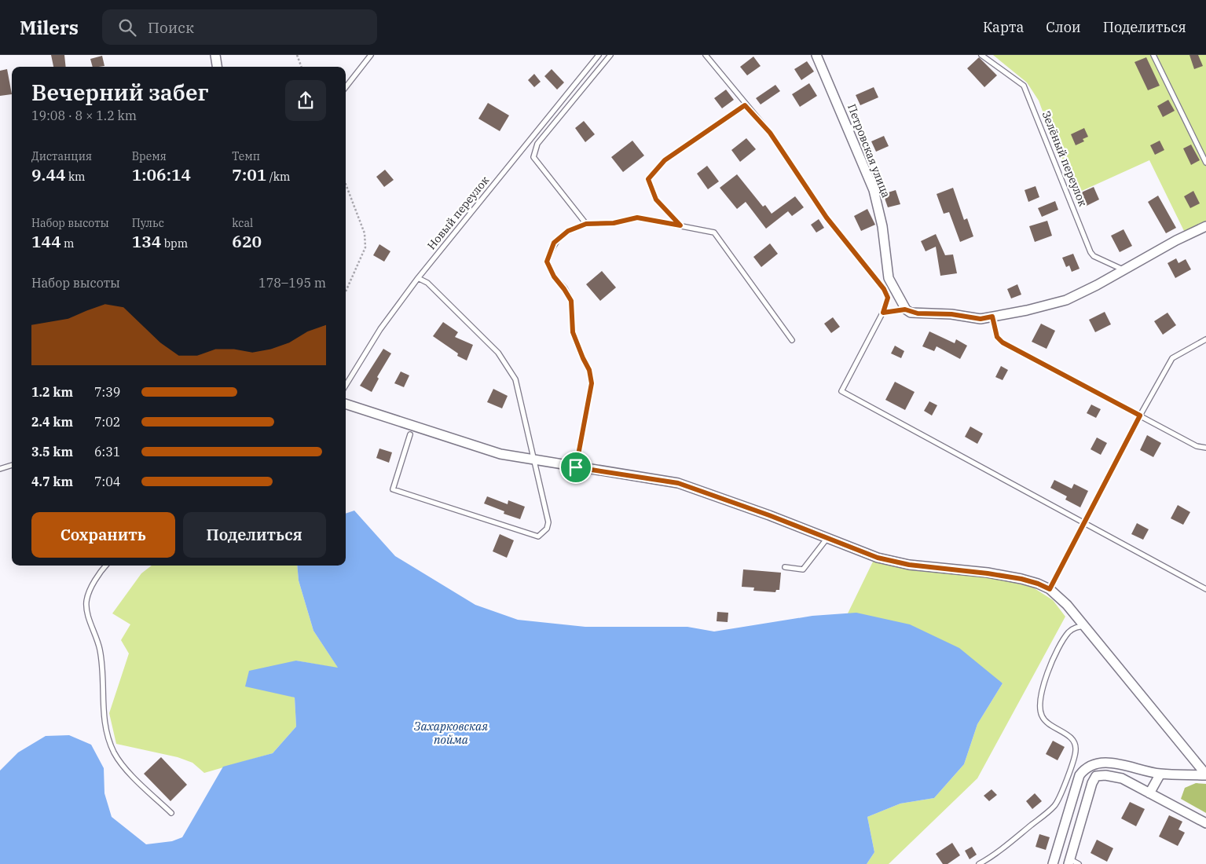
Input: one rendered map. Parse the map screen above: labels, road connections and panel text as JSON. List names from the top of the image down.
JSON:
{
  "streets": {
    "street": ["Петровская улица"],
    "lane": ["Зелёный переулок", "Новый переулок"]
  },
  "water": ["Захарковская пойма"],
  "page": {
    "header": "Milers",
    "search": "Поиск",
    "nav": ["Карта", "Слои", "Поделиться"],
    "heading": ["Вечерний забег", "19:08 · 8 × 1.2 km"],
    "stats": [
      ["Дистанция", "9.44 km"],
      ["Время", "1:06:14"],
      ["Темп", "7:01 /km"],
      ["Набор высоты", "144 m"],
      ["Пульс", "134 bpm"],
      ["kcal", "620"]
    ],
    "chart": ["Набор высоты", "178–195 m"],
    "list": [
      {
        "name": "1.2 km",
        "note": "7:39"
      },
      {
        "name": "2.4 km",
        "note": "7:02"
      },
      {
        "name": "3.5 km",
        "note": "6:31"
      },
      {
        "name": "4.7 km",
        "note": "7:04"
      }
    ],
    "buttons": ["Сохранить", "Поделиться"]
  }
}
